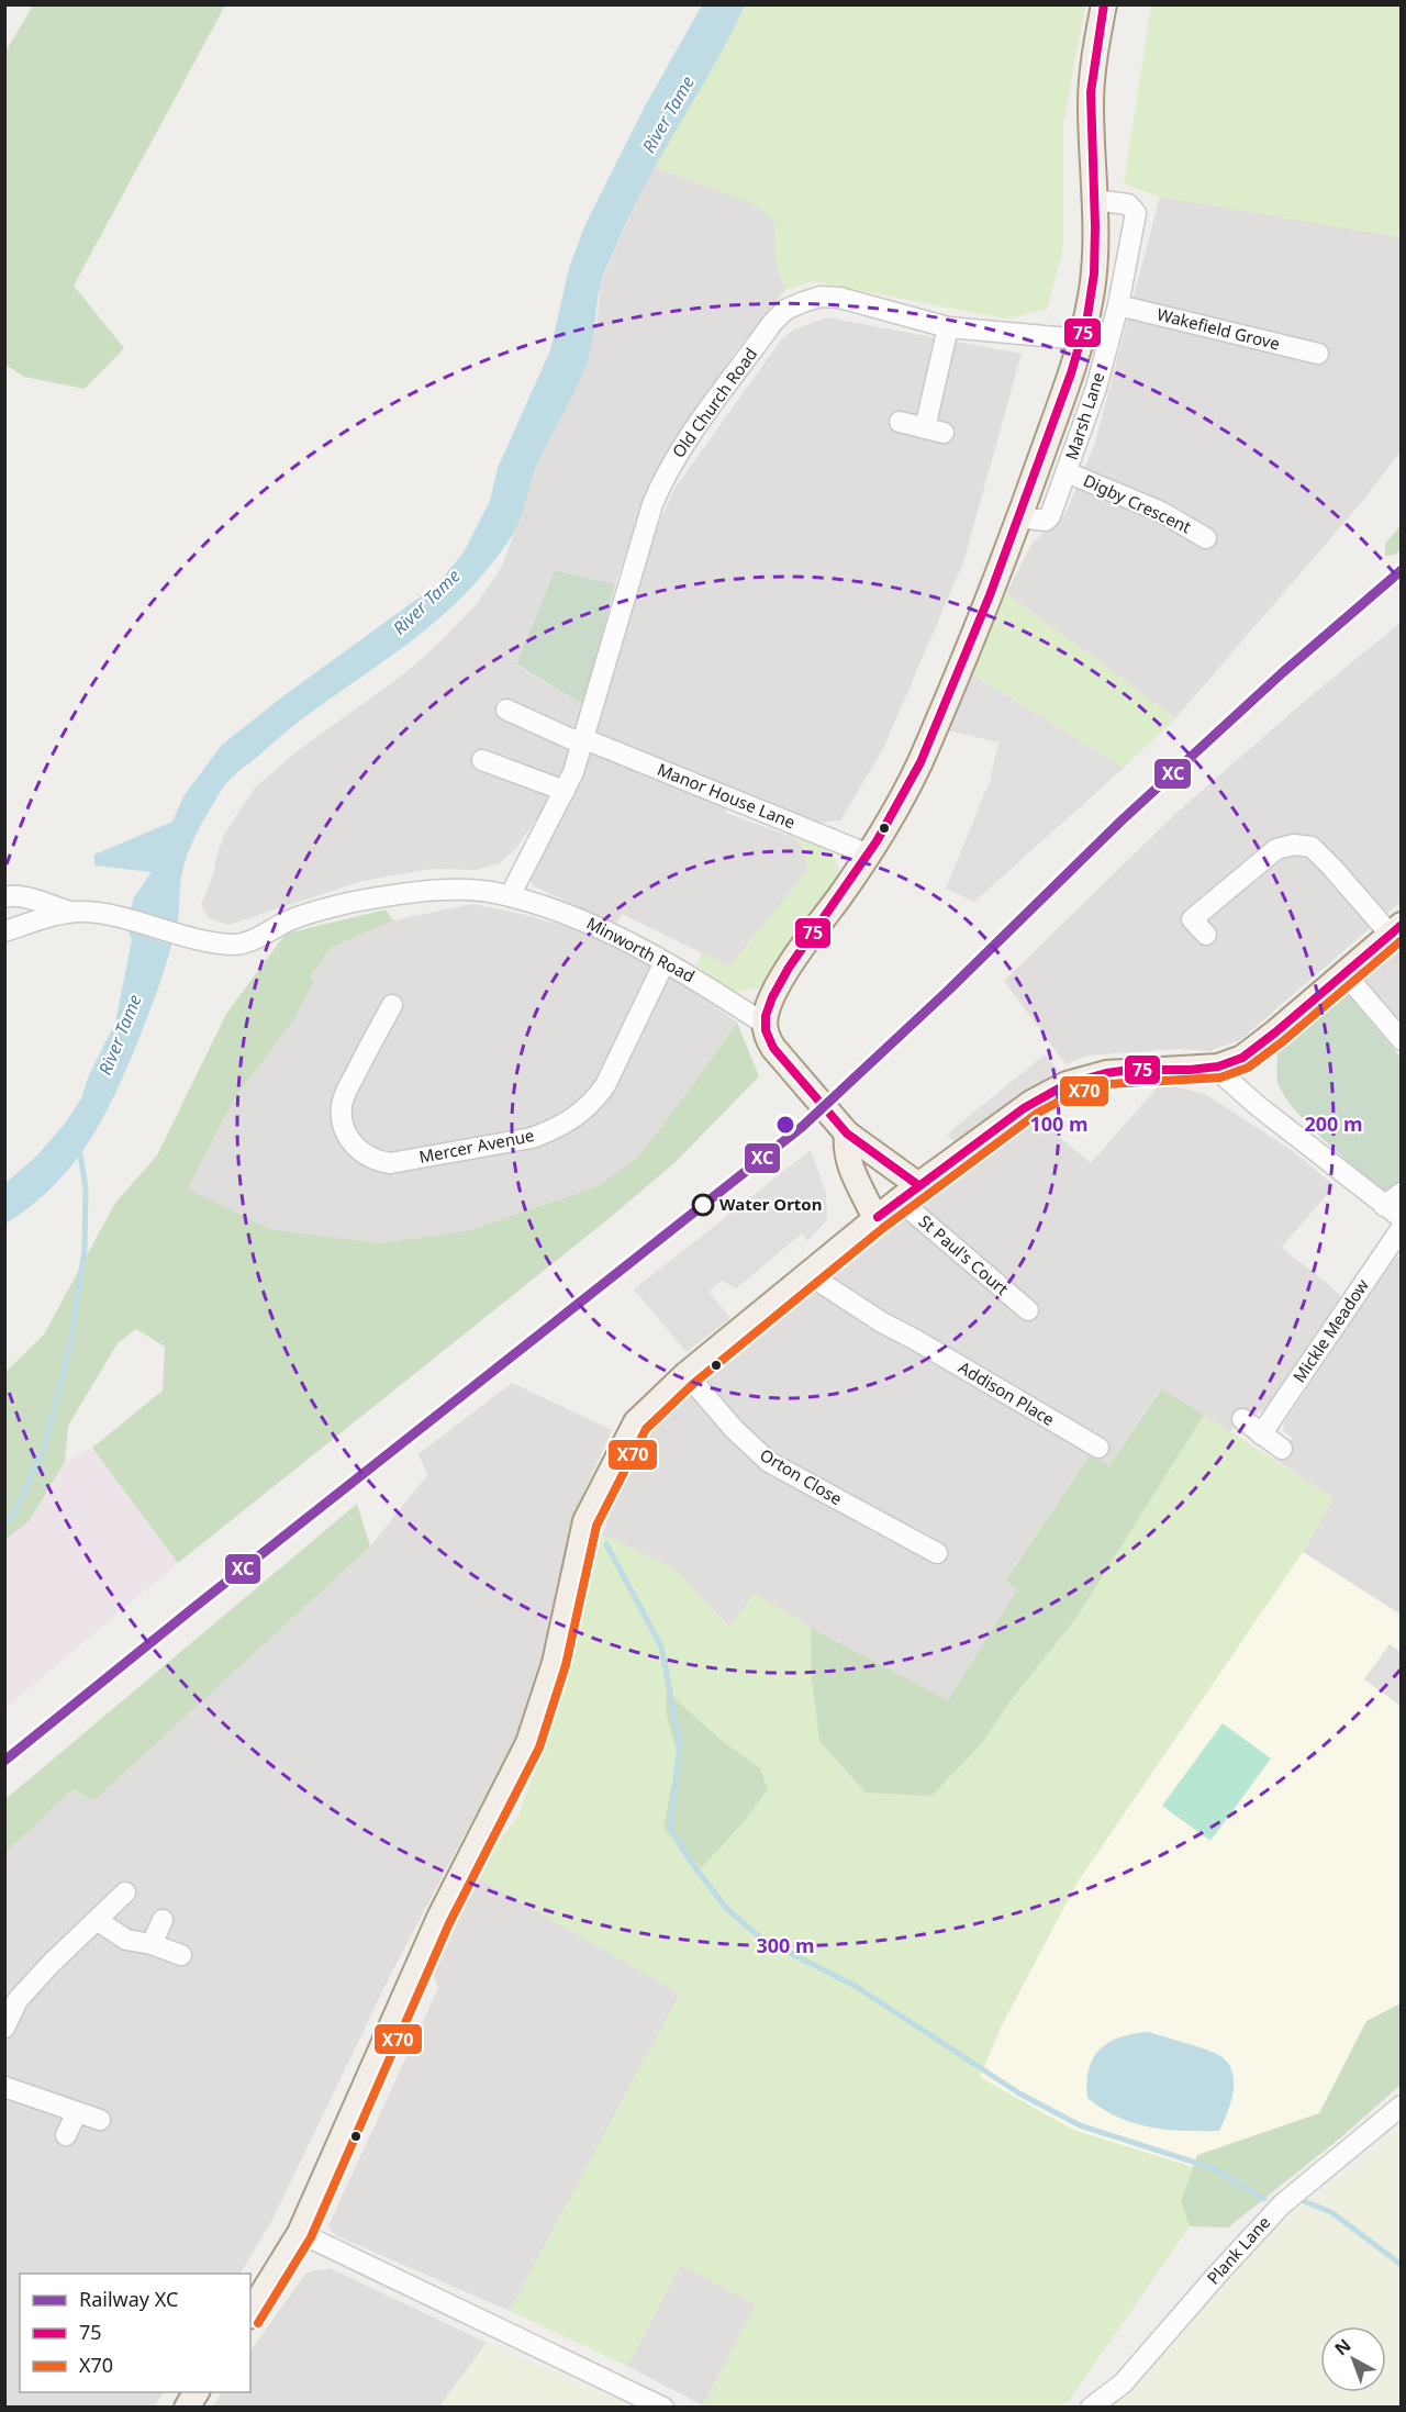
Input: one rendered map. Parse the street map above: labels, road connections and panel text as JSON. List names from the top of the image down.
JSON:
{
  "streets": {
    "main road": ["Marsh Lane"],
    "street": [
      "Wakefield Grove",
      "Old Church Road",
      "Digby Crescent",
      "Manor House Lane",
      "Minworth Road",
      "Mercer Avenue",
      "St Paul's Court",
      "Mickle Meadow",
      "Addison Place",
      "Orton Close",
      "Plank Lane"
    ]
  },
  "crossings": [
    ["Wakefield Grove", "Marsh Lane"],
    ["Old Church Road", "Marsh Lane"],
    ["Old Church Road", "Manor House Lane"],
    ["Old Church Road", "Minworth Road"],
    ["Marsh Lane", "Digby Crescent"],
    ["Marsh Lane", "Manor House Lane"],
    ["Marsh Lane", "Minworth Road"],
    ["Minworth Road", "Mercer Avenue"]
  ],
  "water": ["River Tame"],
  "places": ["Water Orton"],
  "lines": ["transit line 75", "rail line XC", "transit line X70"],
  "legend": ["Railway XC", "75", "X70"],
  "north": "top left",
  "rings": ["100 m", "200 m", "300 m"]
}
